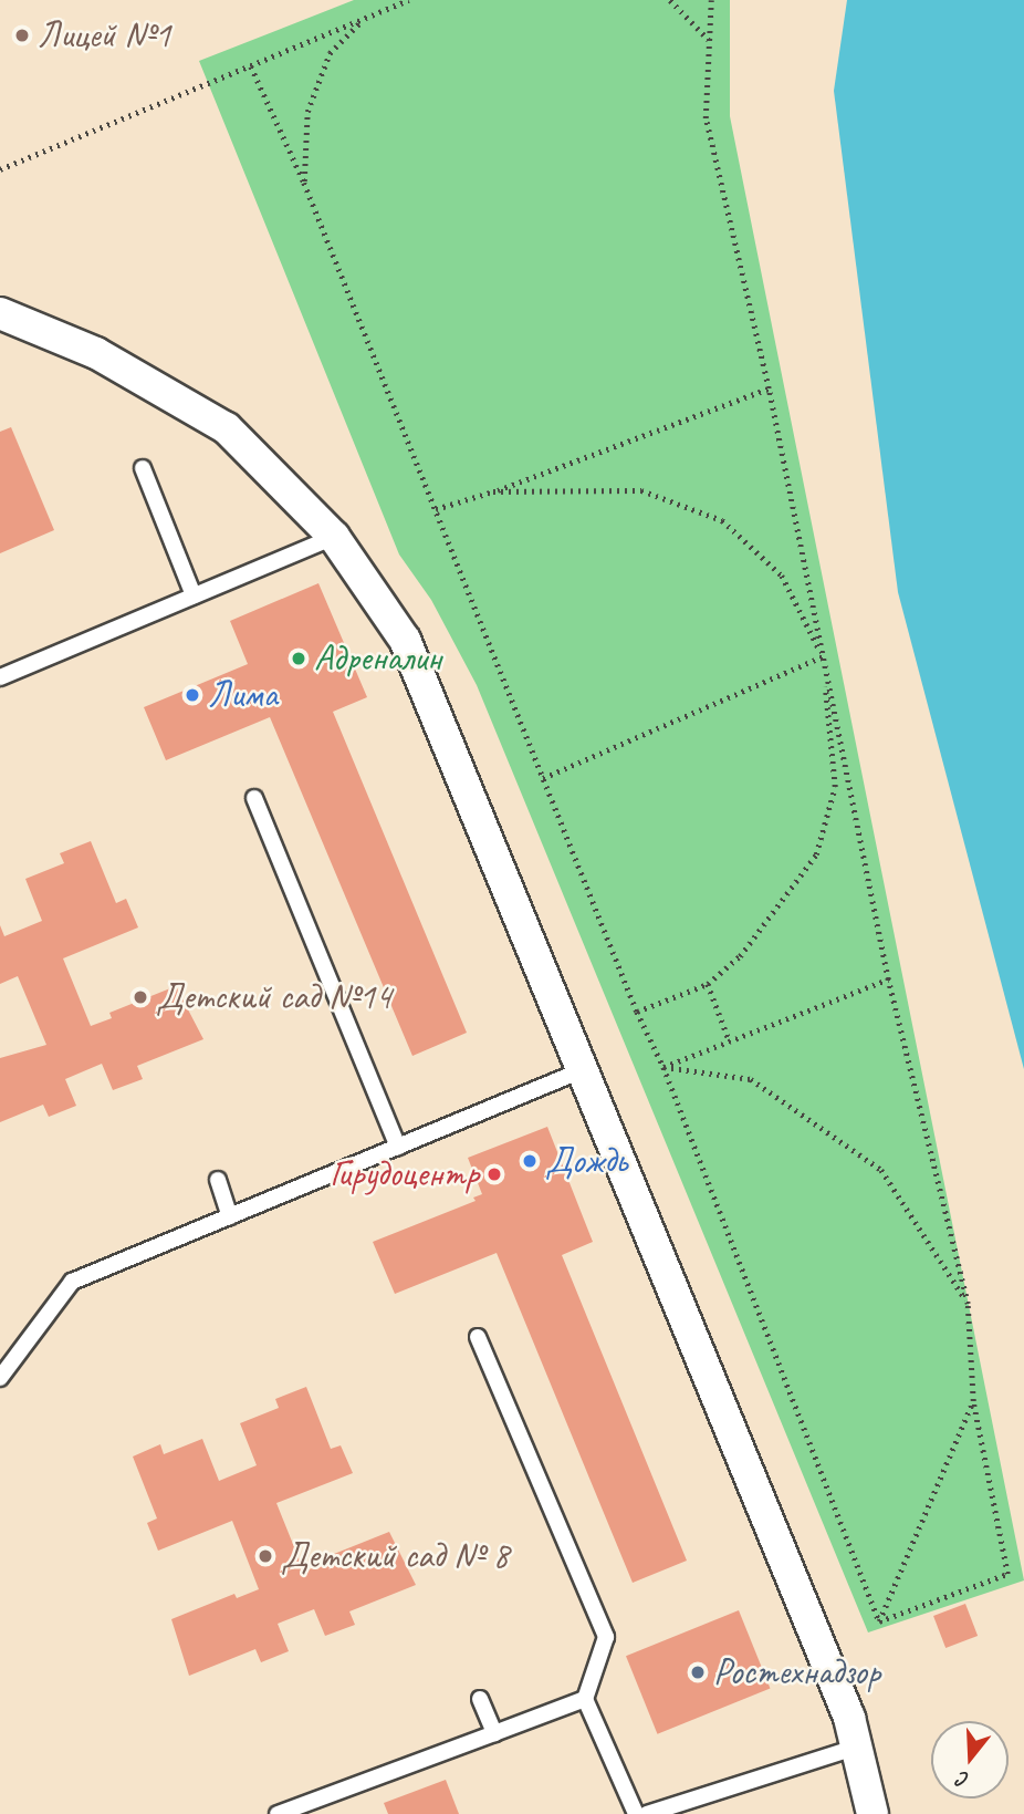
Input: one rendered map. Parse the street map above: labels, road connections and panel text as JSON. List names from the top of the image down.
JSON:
{
  "places": [
    "Лицей №1",
    "Адреналин",
    "Лима",
    "Детский сад №14",
    "Дождь",
    "Гирудоцентр",
    "Детский сад № 8",
    "Ростехнадзор"
  ],
  "north": "bottom"
}
